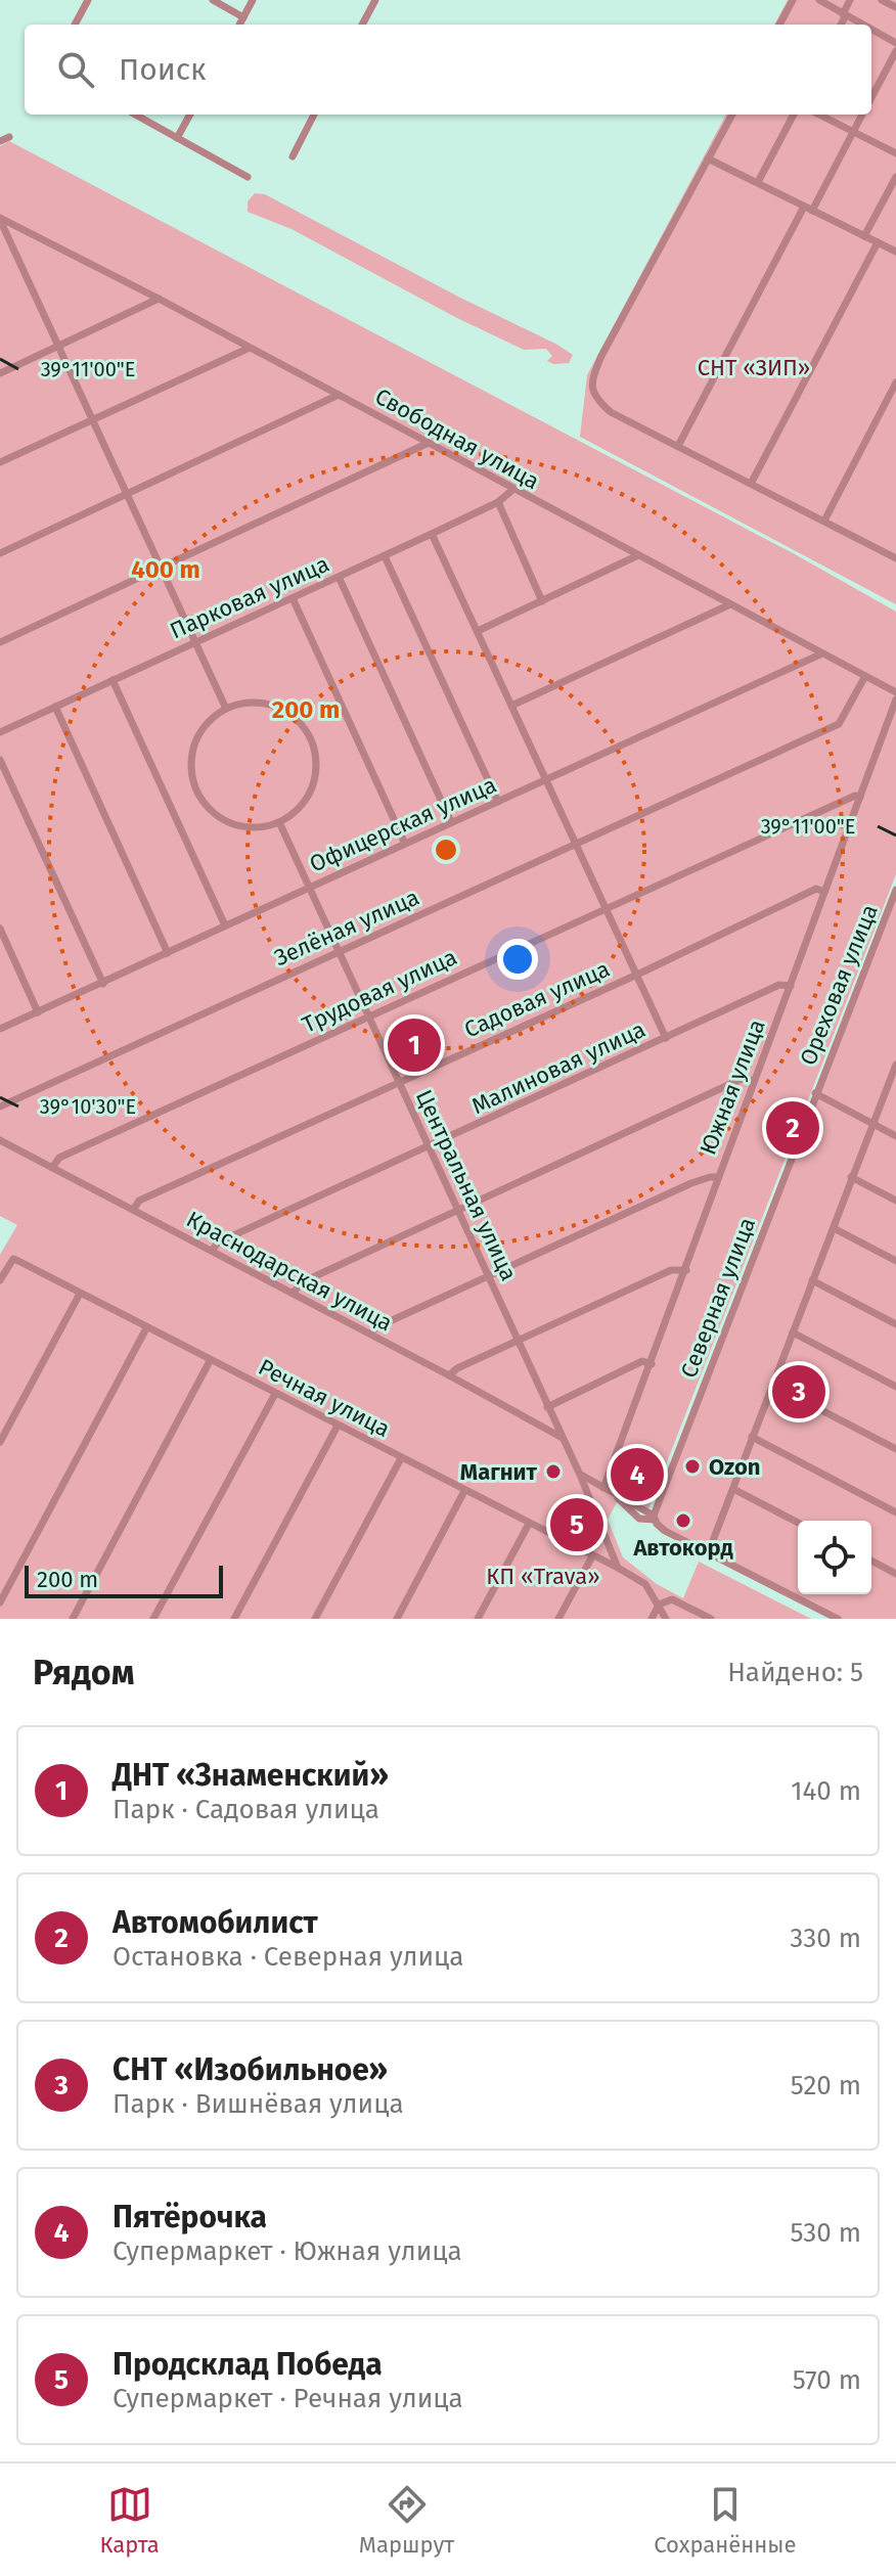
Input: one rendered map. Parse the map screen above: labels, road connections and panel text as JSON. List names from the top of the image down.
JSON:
{
  "streets": {
    "street": [
      "Свободная улица",
      "Парковая улица",
      "Офицерская улица",
      "Зелёная улица",
      "Ореховая улица",
      "Трудовая улица",
      "Садовая улица",
      "Малиновая улица",
      "Южная улица",
      "Центральная улица",
      "Краснодарская улица",
      "Северная улица",
      "Речная улица"
    ]
  },
  "crossings": [
    ["Свободная улица", "Парковая улица"],
    ["Свободная улица", "Офицерская улица"],
    ["Свободная улица", "Зелёная улица"],
    ["Офицерская улица", "Центральная улица"],
    ["Зелёная улица", "Центральная улица"],
    ["Ореховая улица", "Северная улица"],
    ["Трудовая улица", "Южная улица"],
    ["Трудовая улица", "Центральная улица"],
    ["Трудовая улица", "Краснодарская улица"],
    ["Садовая улица", "Южная улица"],
    ["Садовая улица", "Центральная улица"],
    ["Садовая улица", "Краснодарская улица"],
    ["Малиновая улица", "Южная улица"],
    ["Малиновая улица", "Центральная улица"],
    ["Малиновая улица", "Краснодарская улица"],
    ["Центральная улица", "Краснодарская улица"],
    ["Центральная улица", "Речная улица"]
  ],
  "parks": ["СНТ «ЗИП»", "КП «Trava»"],
  "places": ["Ozon", "Магнит", "Автокорд"],
  "scale_bar": "200 m",
  "page": {
    "search": "Поиск",
    "pins": [
      "1",
      "2",
      "3",
      "4",
      "5"
    ],
    "scale": "200 m",
    "heading": ["Рядом", "Найдено: 5"],
    "list": [
      {
        "mark": "1",
        "name": "ДНТ «Знаменский»",
        "note": "Парк · Садовая улица",
        "value": "140 m"
      },
      {
        "mark": "2",
        "name": "Автомобилист",
        "note": "Остановка · Северная улица",
        "value": "330 m"
      },
      {
        "mark": "3",
        "name": "СНТ «Изобильное»",
        "note": "Парк · Вишнёвая улица",
        "value": "520 m"
      },
      {
        "mark": "4",
        "name": "Пятёрочка",
        "note": "Супермаркет · Южная улица",
        "value": "530 m"
      },
      {
        "mark": "5",
        "name": "Продсклад Победа",
        "note": "Супермаркет · Речная улица",
        "value": "570 m"
      }
    ],
    "nav": ["Карта", "Маршрут", "Сохранённые"]
  },
  "coordinates": ["39°11'00\"E", "39°10'30\"E"],
  "rings": ["400 m", "200 m"]
}
